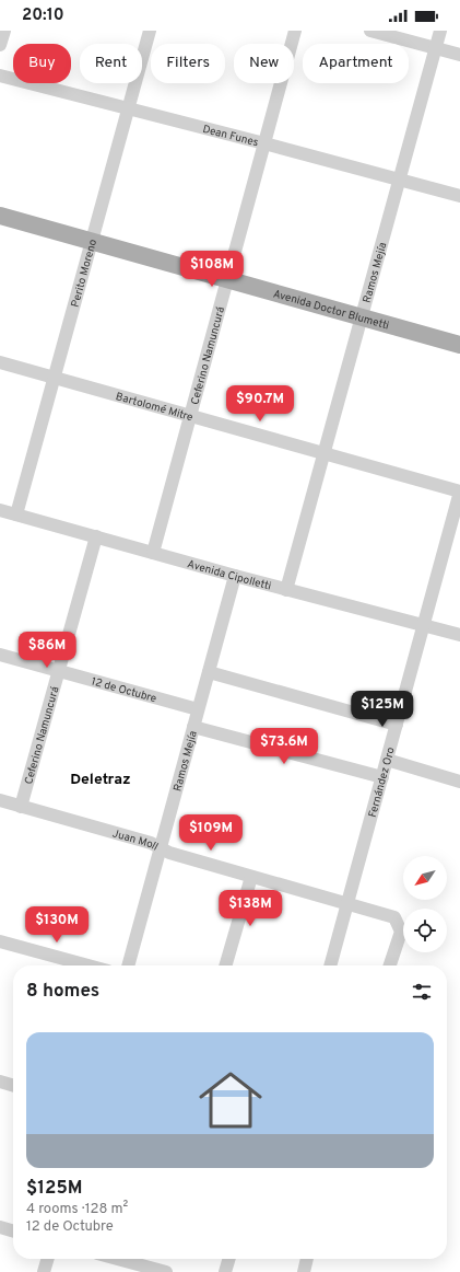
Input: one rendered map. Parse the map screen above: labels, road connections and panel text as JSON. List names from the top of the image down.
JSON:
{
  "streets": {
    "main road": ["Avenida Doctor Blumetti"],
    "street": [
      "Dean Funes",
      "Perito Moreno",
      "Ramos Mejía",
      "Ceferino Namuncurá",
      "Bartolomé Mitre",
      "Avenida Cipolletti",
      "12 de Octubre",
      "Fernández Oro",
      "Juan Moll"
    ]
  },
  "crossings": [
    ["Dean Funes", "Perito Moreno"],
    ["Dean Funes", "Ramos Mejía"],
    ["Dean Funes", "Ceferino Namuncurá"],
    ["Perito Moreno", "Avenida Doctor Blumetti"],
    ["Perito Moreno", "Bartolomé Mitre"],
    ["Perito Moreno", "Avenida Cipolletti"],
    ["Ramos Mejía", "Avenida Doctor Blumetti"],
    ["Ramos Mejía", "Bartolomé Mitre"],
    ["Ramos Mejía", "Avenida Cipolletti"],
    ["Ramos Mejía", "12 de Octubre"],
    ["Ramos Mejía", "Juan Moll"],
    ["Avenida Doctor Blumetti", "Ceferino Namuncurá"],
    ["Ceferino Namuncurá", "Bartolomé Mitre"],
    ["Ceferino Namuncurá", "Avenida Cipolletti"],
    ["Ceferino Namuncurá", "12 de Octubre"],
    ["Ceferino Namuncurá", "Juan Moll"],
    ["Bartolomé Mitre", "Fernández Oro"],
    ["Avenida Cipolletti", "Fernández Oro"],
    ["Fernández Oro", "Juan Moll"]
  ],
  "districts": ["Deletraz"],
  "north": "bottom left",
  "page": {
    "status": "20:10",
    "chip": [
      "Buy",
      "Rent",
      "Filters",
      "New",
      "Apartment"
    ],
    "price": [
      "$108M",
      "$90.7M",
      "$86M",
      "$125M",
      "$73.6M",
      "$109M",
      "$138M",
      "$130M"
    ],
    "heading": "8 homes",
    "list": [
      {
        "name": "$125M",
        "note": "4 rooms · 128 m² · 12 de Octubre"
      }
    ]
  }
}
